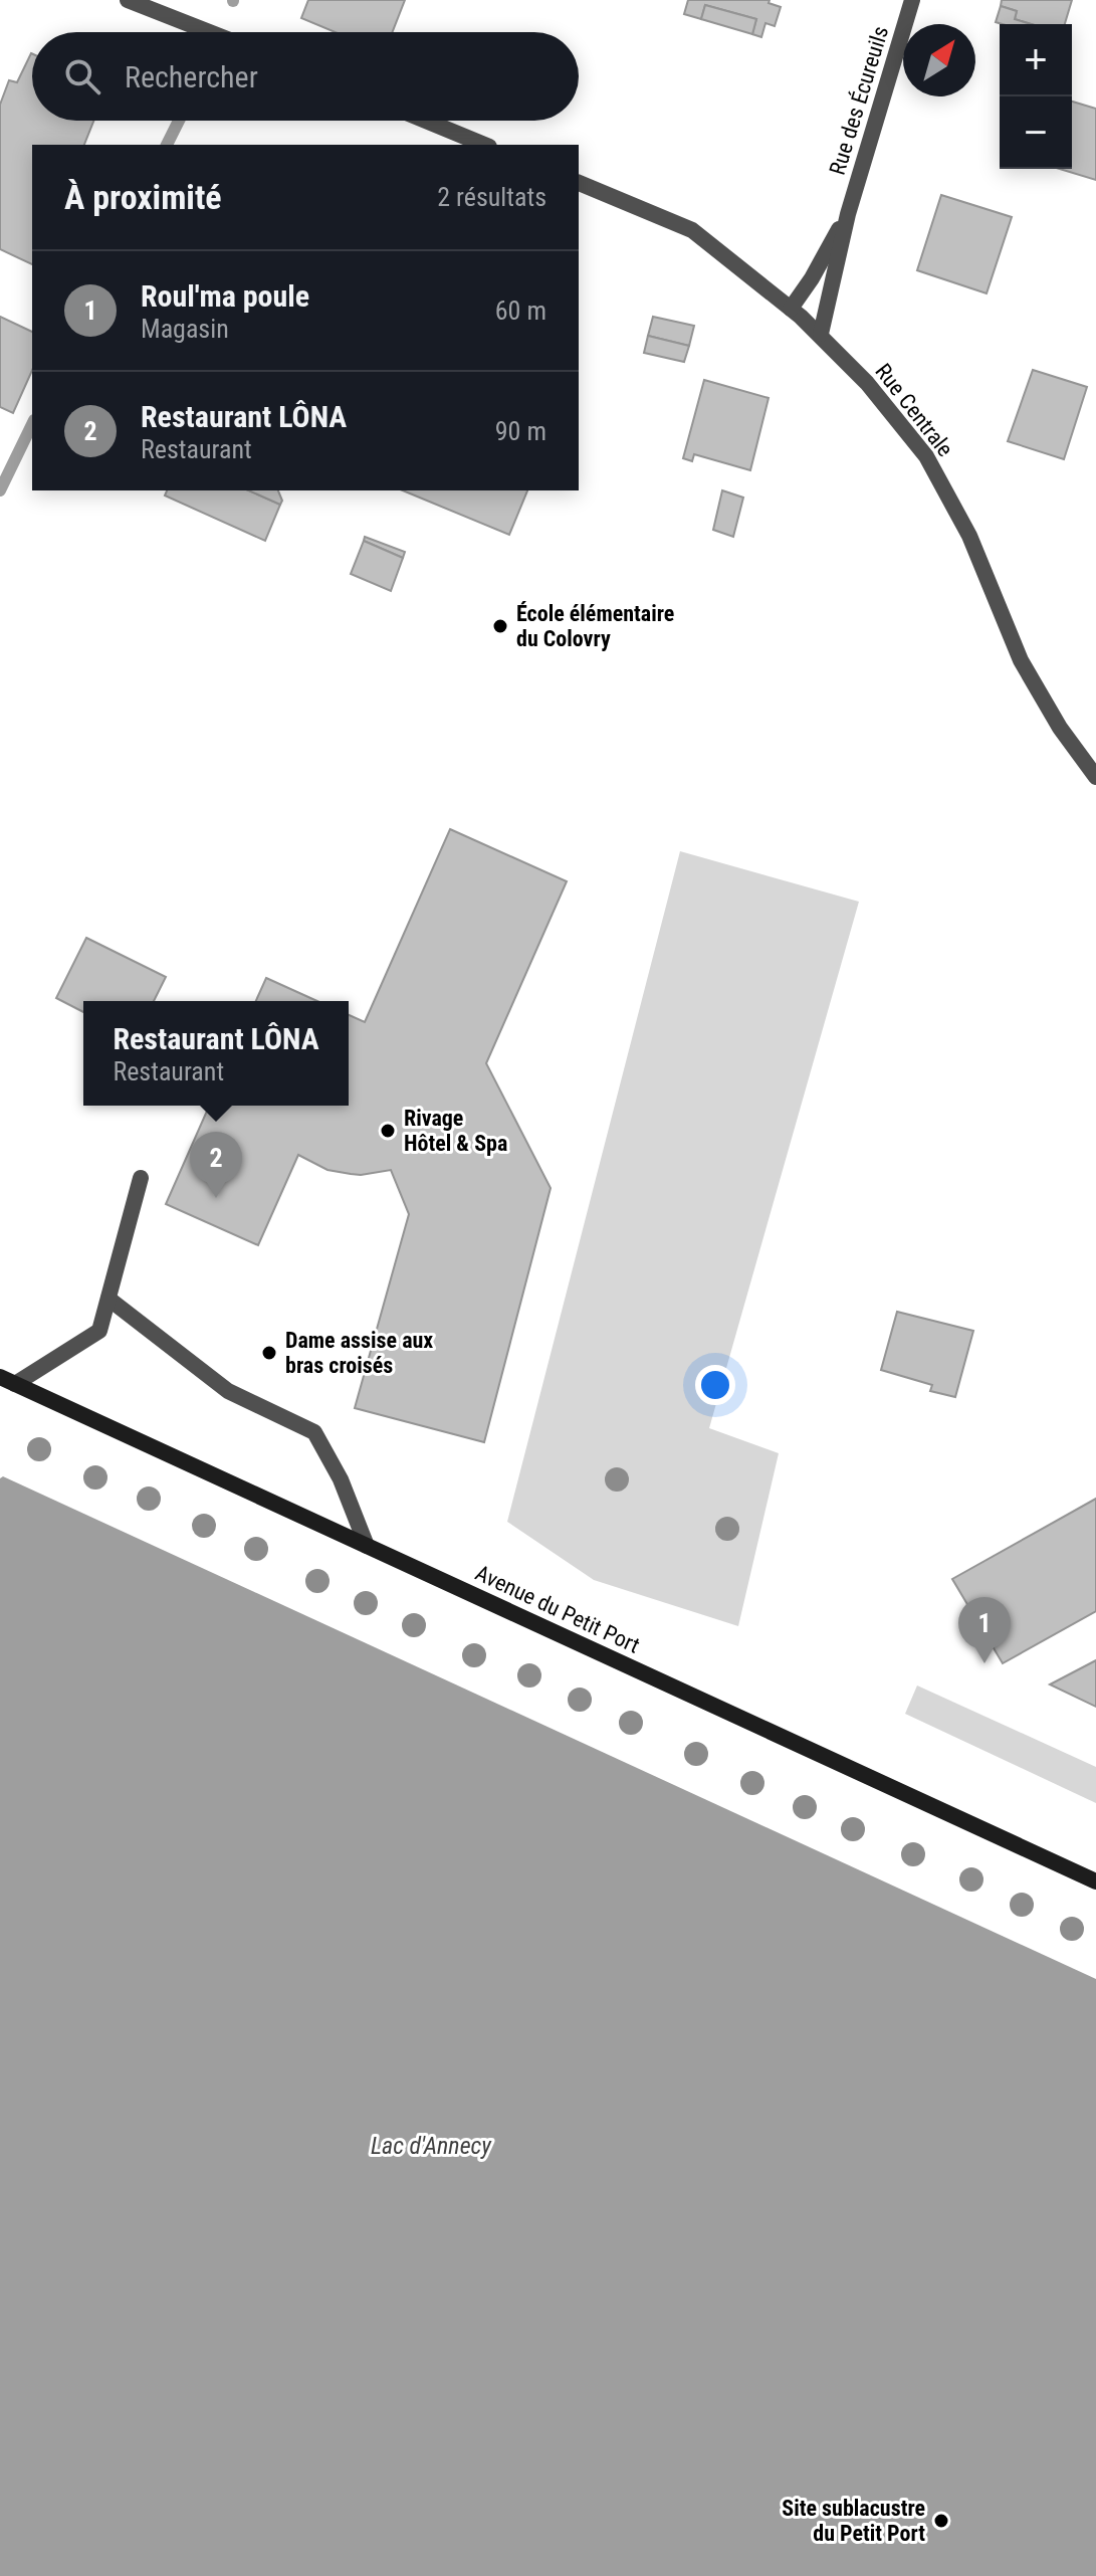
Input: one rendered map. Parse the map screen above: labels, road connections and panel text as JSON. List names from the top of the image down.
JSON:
{
  "streets": {
    "main road": ["Avenue du Petit Port"],
    "street": ["Rue des Écureuils", "Rue Centrale"]
  },
  "crossings": [
    ["Rue des Écureuils", "Rue Centrale"]
  ],
  "water": ["Lac d'Annecy"],
  "places": [
    "École élémentaire du Colovry",
    "Rivage Hôtel & Spa",
    "Dame assise aux bras croisés",
    "Site sublacustre du Petit Port"
  ],
  "north": "top right",
  "page": {
    "map_buttons": ["+", "−"],
    "search": "Rechercher",
    "heading": ["À proximité", "2 résultats"],
    "list": [
      {
        "mark": "1",
        "name": "Roul'ma poule",
        "note": "Magasin",
        "value": "60 m"
      },
      {
        "mark": "2",
        "name": "Restaurant LÔNA",
        "note": "Restaurant",
        "value": "90 m"
      }
    ],
    "popup": ["Restaurant LÔNA", "Restaurant"],
    "pins": ["2", "1"]
  }
}
